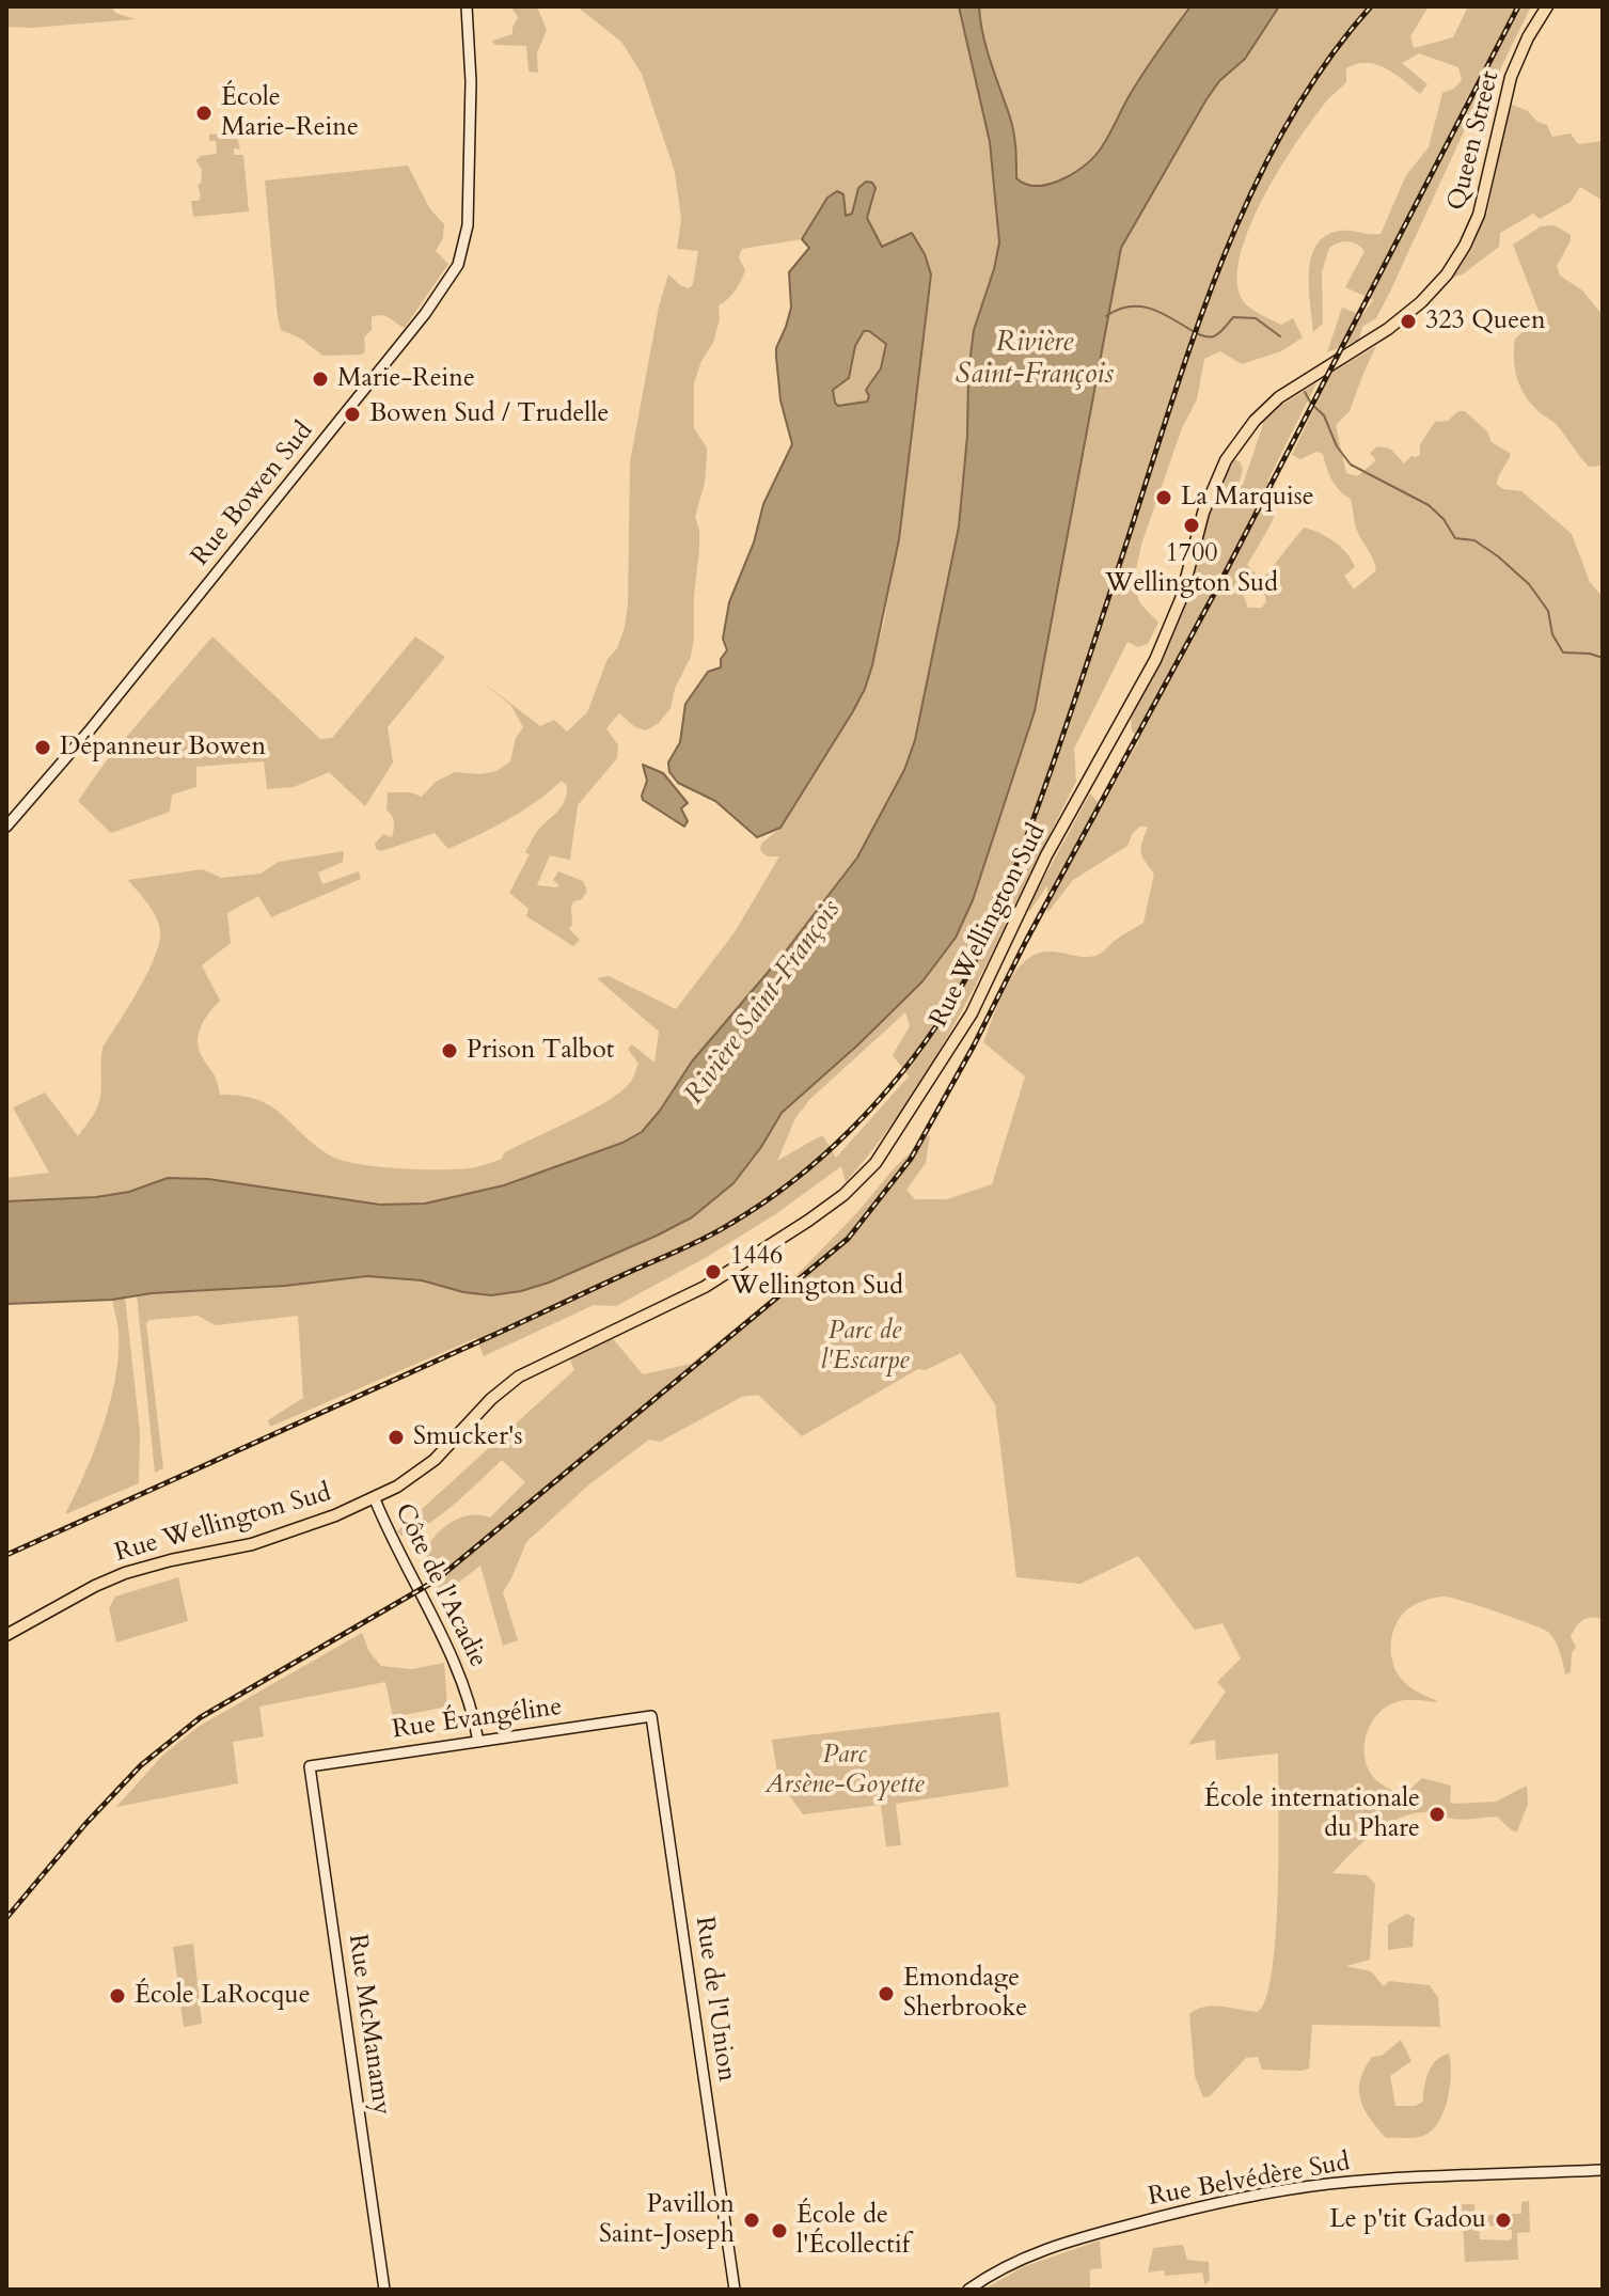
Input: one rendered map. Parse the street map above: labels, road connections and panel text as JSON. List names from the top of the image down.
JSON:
{
  "streets": {
    "main road": ["Queen Street", "Rue Wellington Sud"],
    "street": [
      "Rue Bowen Sud",
      "Côte de l'Acadie",
      "Rue Évangéline",
      "Rue de l'Union",
      "Rue McManamy",
      "Rue Belvédère Sud"
    ]
  },
  "crossings": [
    ["Queen Street", "Rue Wellington Sud"],
    ["Rue Wellington Sud", "Côte de l'Acadie"],
    ["Côte de l'Acadie", "Rue Évangéline"],
    ["Rue Évangéline", "Rue de l'Union"],
    ["Rue Évangéline", "Rue McManamy"]
  ],
  "water": ["Rivière Saint-François"],
  "parks": ["Parc de l'Escarpe", "Parc Arsène-Goyette"],
  "places": [
    "École Marie-Reine",
    "323 Queen",
    "Marie-Reine",
    "Bowen Sud / Trudelle",
    "La Marquise",
    "1700 Wellington Sud",
    "Dépanneur Bowen",
    "Prison Talbot",
    "1446 Wellington Sud",
    "Smucker's",
    "École internationale du Phare",
    "Emondage Sherbrooke",
    "École LaRocque",
    "Pavillon Saint-Joseph",
    "Le p'tit Gadou",
    "École de l'Écollectif"
  ]
}
